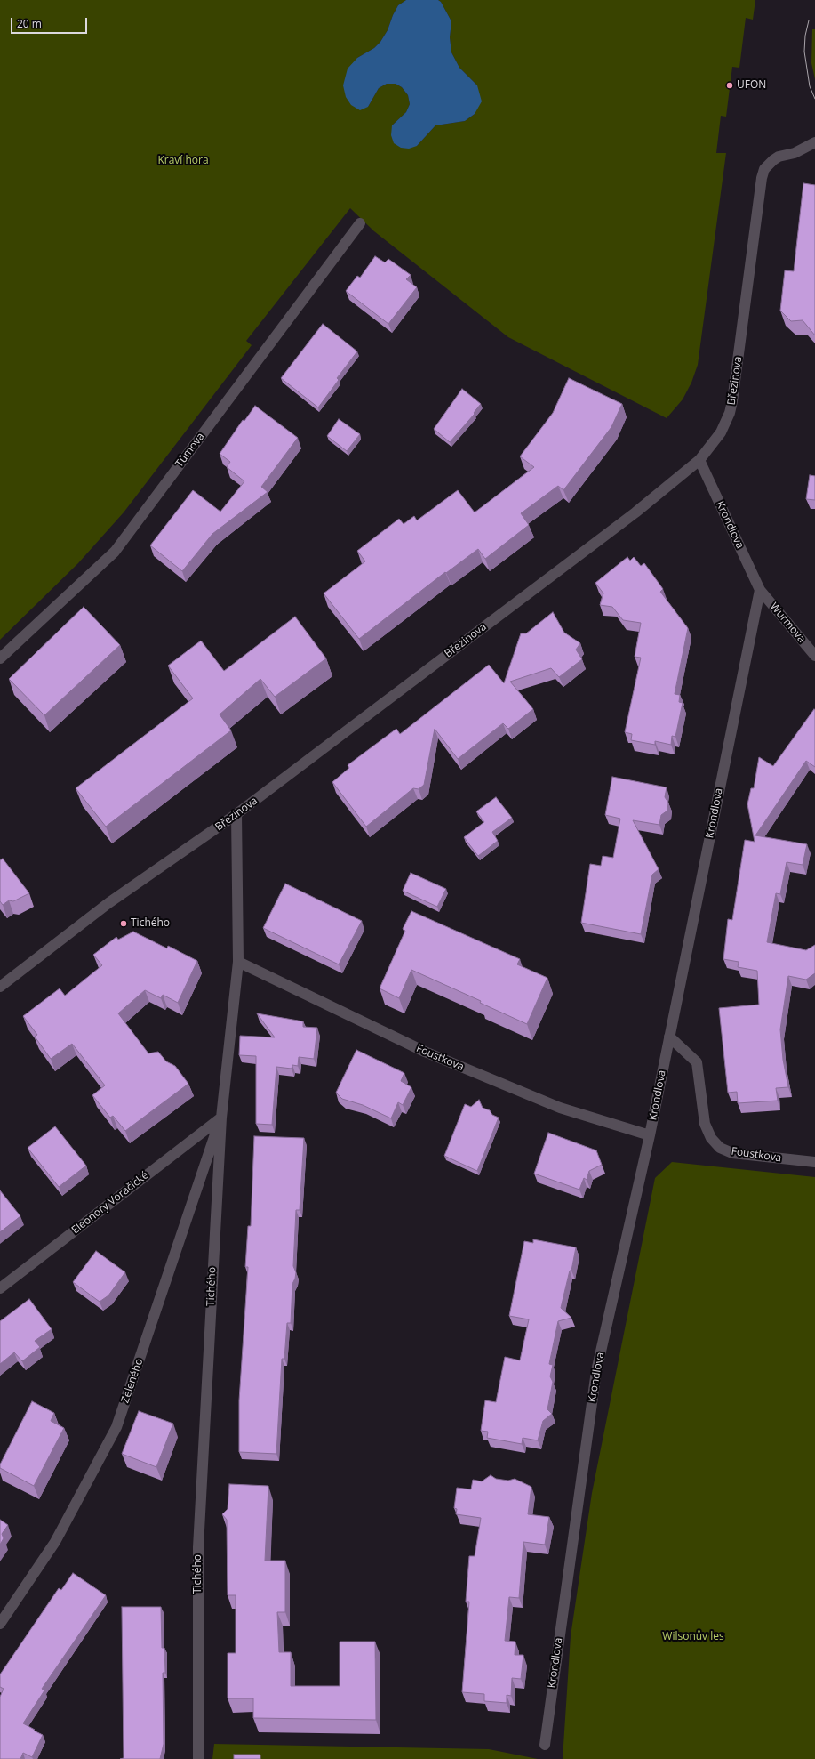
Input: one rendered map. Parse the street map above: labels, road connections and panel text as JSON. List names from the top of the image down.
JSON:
{
  "streets": {
    "street": [
      "Březinova",
      "Tůmova",
      "Krondlova",
      "Wurmova",
      "Foustkova",
      "Eleonory Voračické",
      "Tichého",
      "Zeleného"
    ]
  },
  "crossings": [
    ["Březinova", "Krondlova"],
    ["Březinova", "Tichého"],
    ["Krondlova", "Wurmova"],
    ["Krondlova", "Foustkova"],
    ["Foustkova", "Tichého"],
    ["Eleonory Voračické", "Tichého"],
    ["Eleonory Voračické", "Zeleného"],
    ["Tichého", "Zeleného"]
  ],
  "parks": ["Kraví hora", "Wilsonův les"],
  "places": ["UFON", "Tichého"],
  "scale_bar": "20 m"
}
